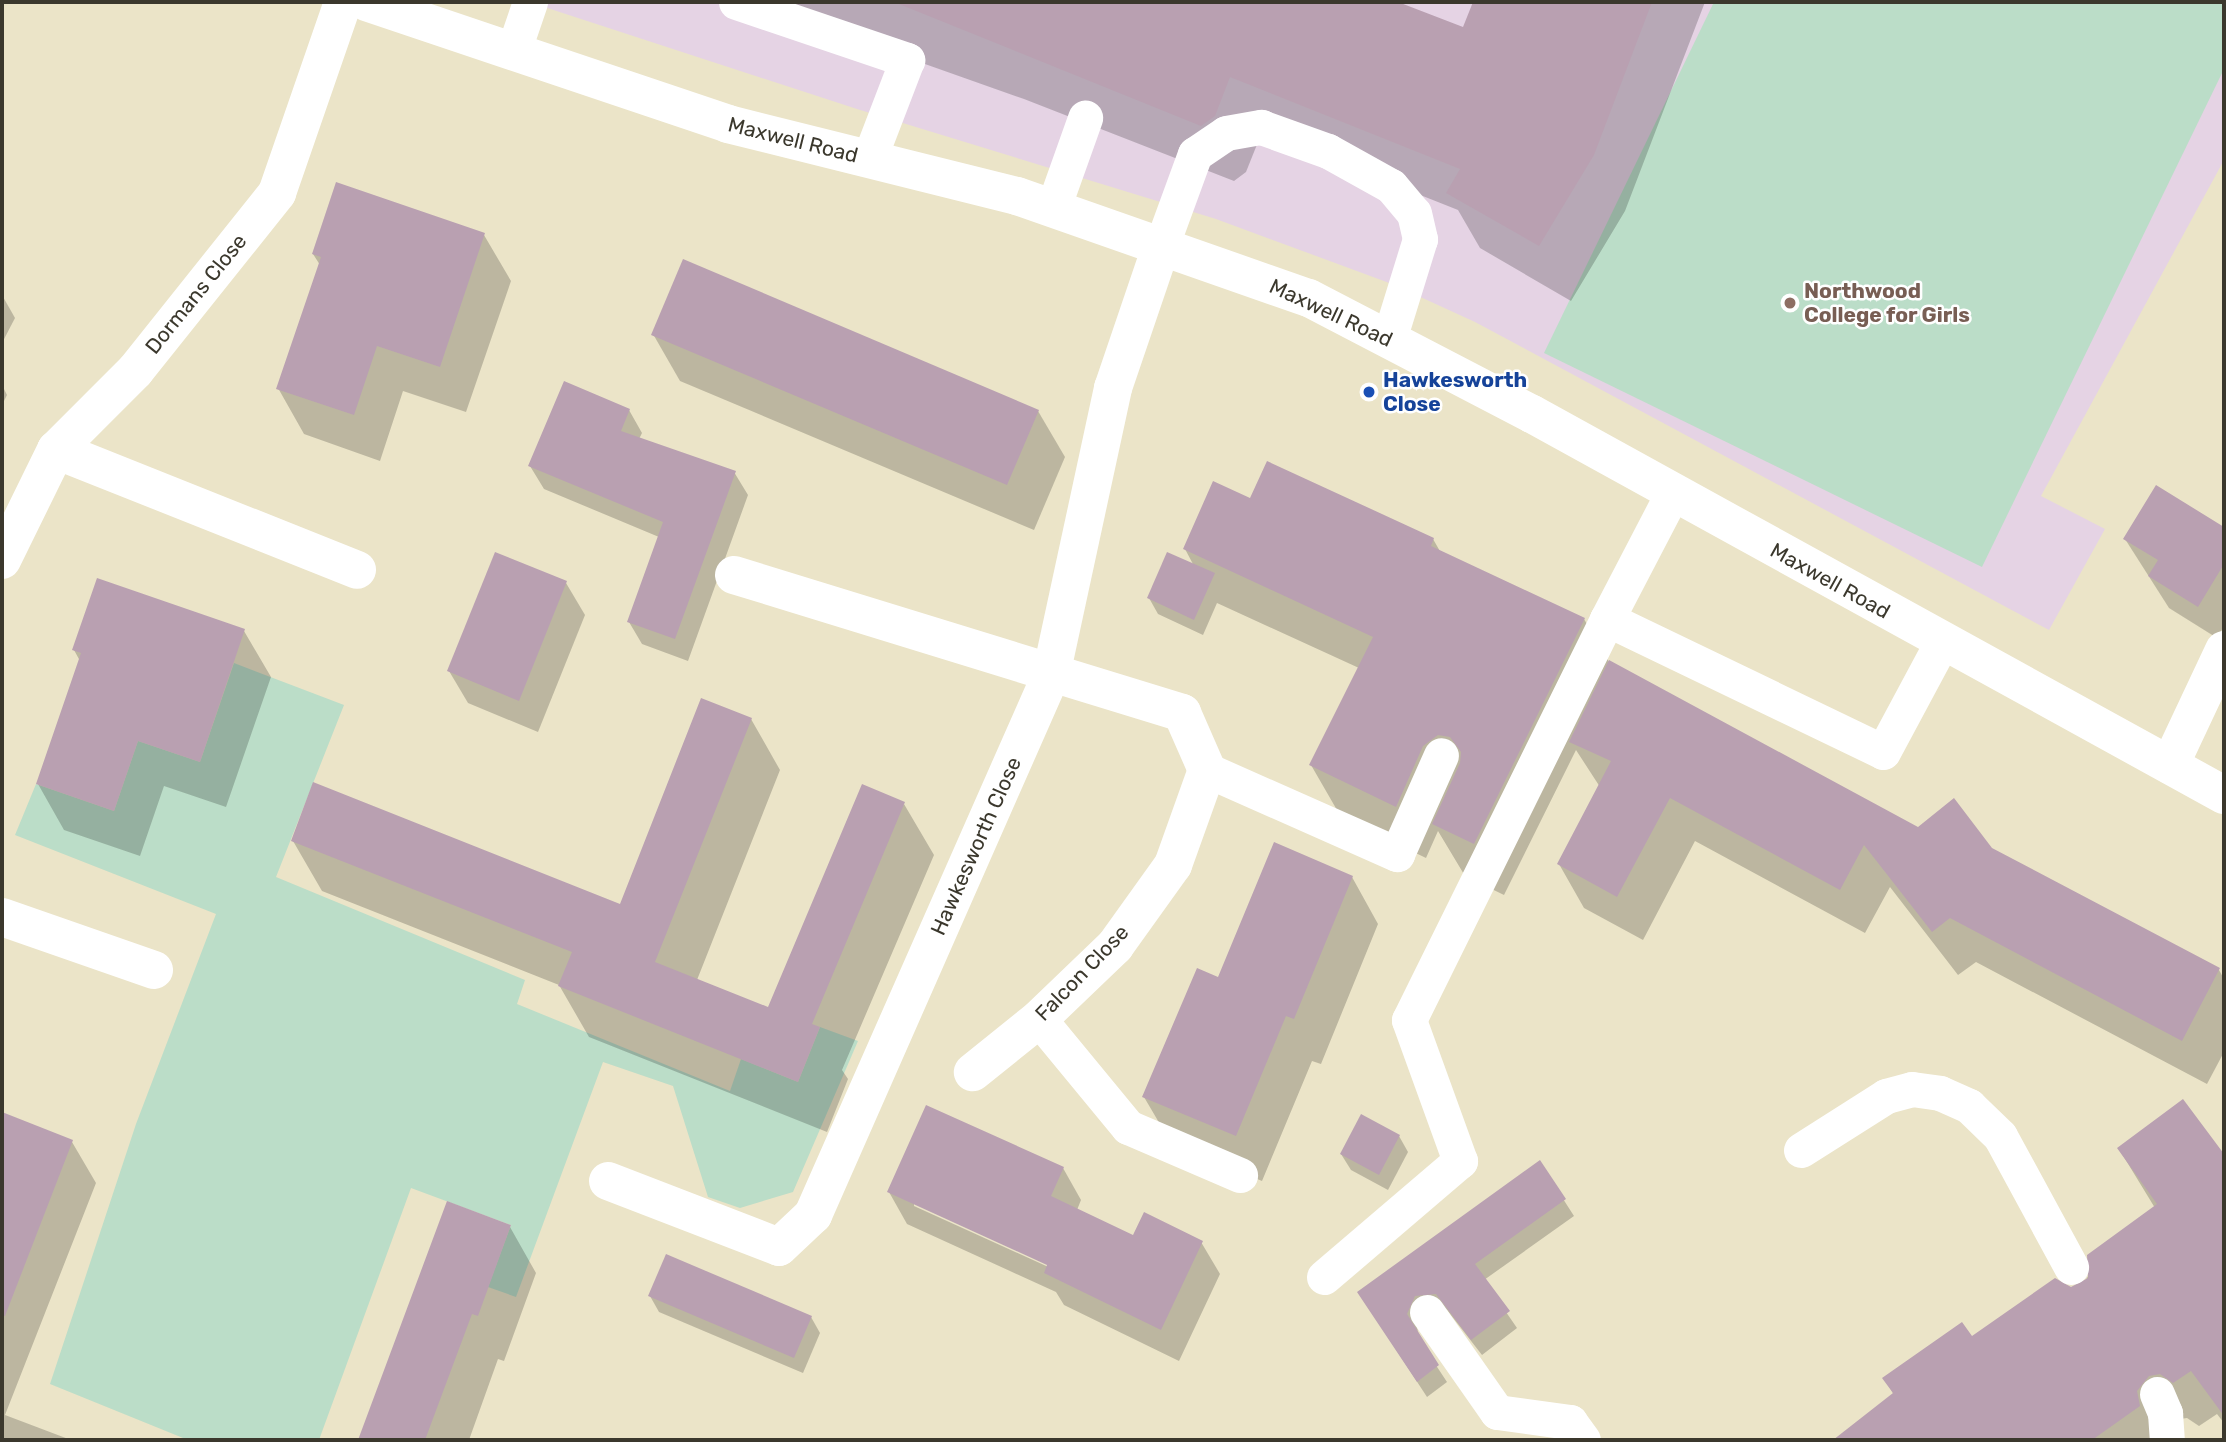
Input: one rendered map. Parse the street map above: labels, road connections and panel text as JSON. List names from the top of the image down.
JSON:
{
  "streets": {
    "street": [
      "Maxwell Road",
      "Dormans Close",
      "Hawkesworth Close",
      "Falcon Close"
    ]
  },
  "crossings": [
    ["Maxwell Road", "Dormans Close"],
    ["Maxwell Road", "Hawkesworth Close"]
  ],
  "places": ["Northwood College for Girls", "Hawkesworth Close"]
}
